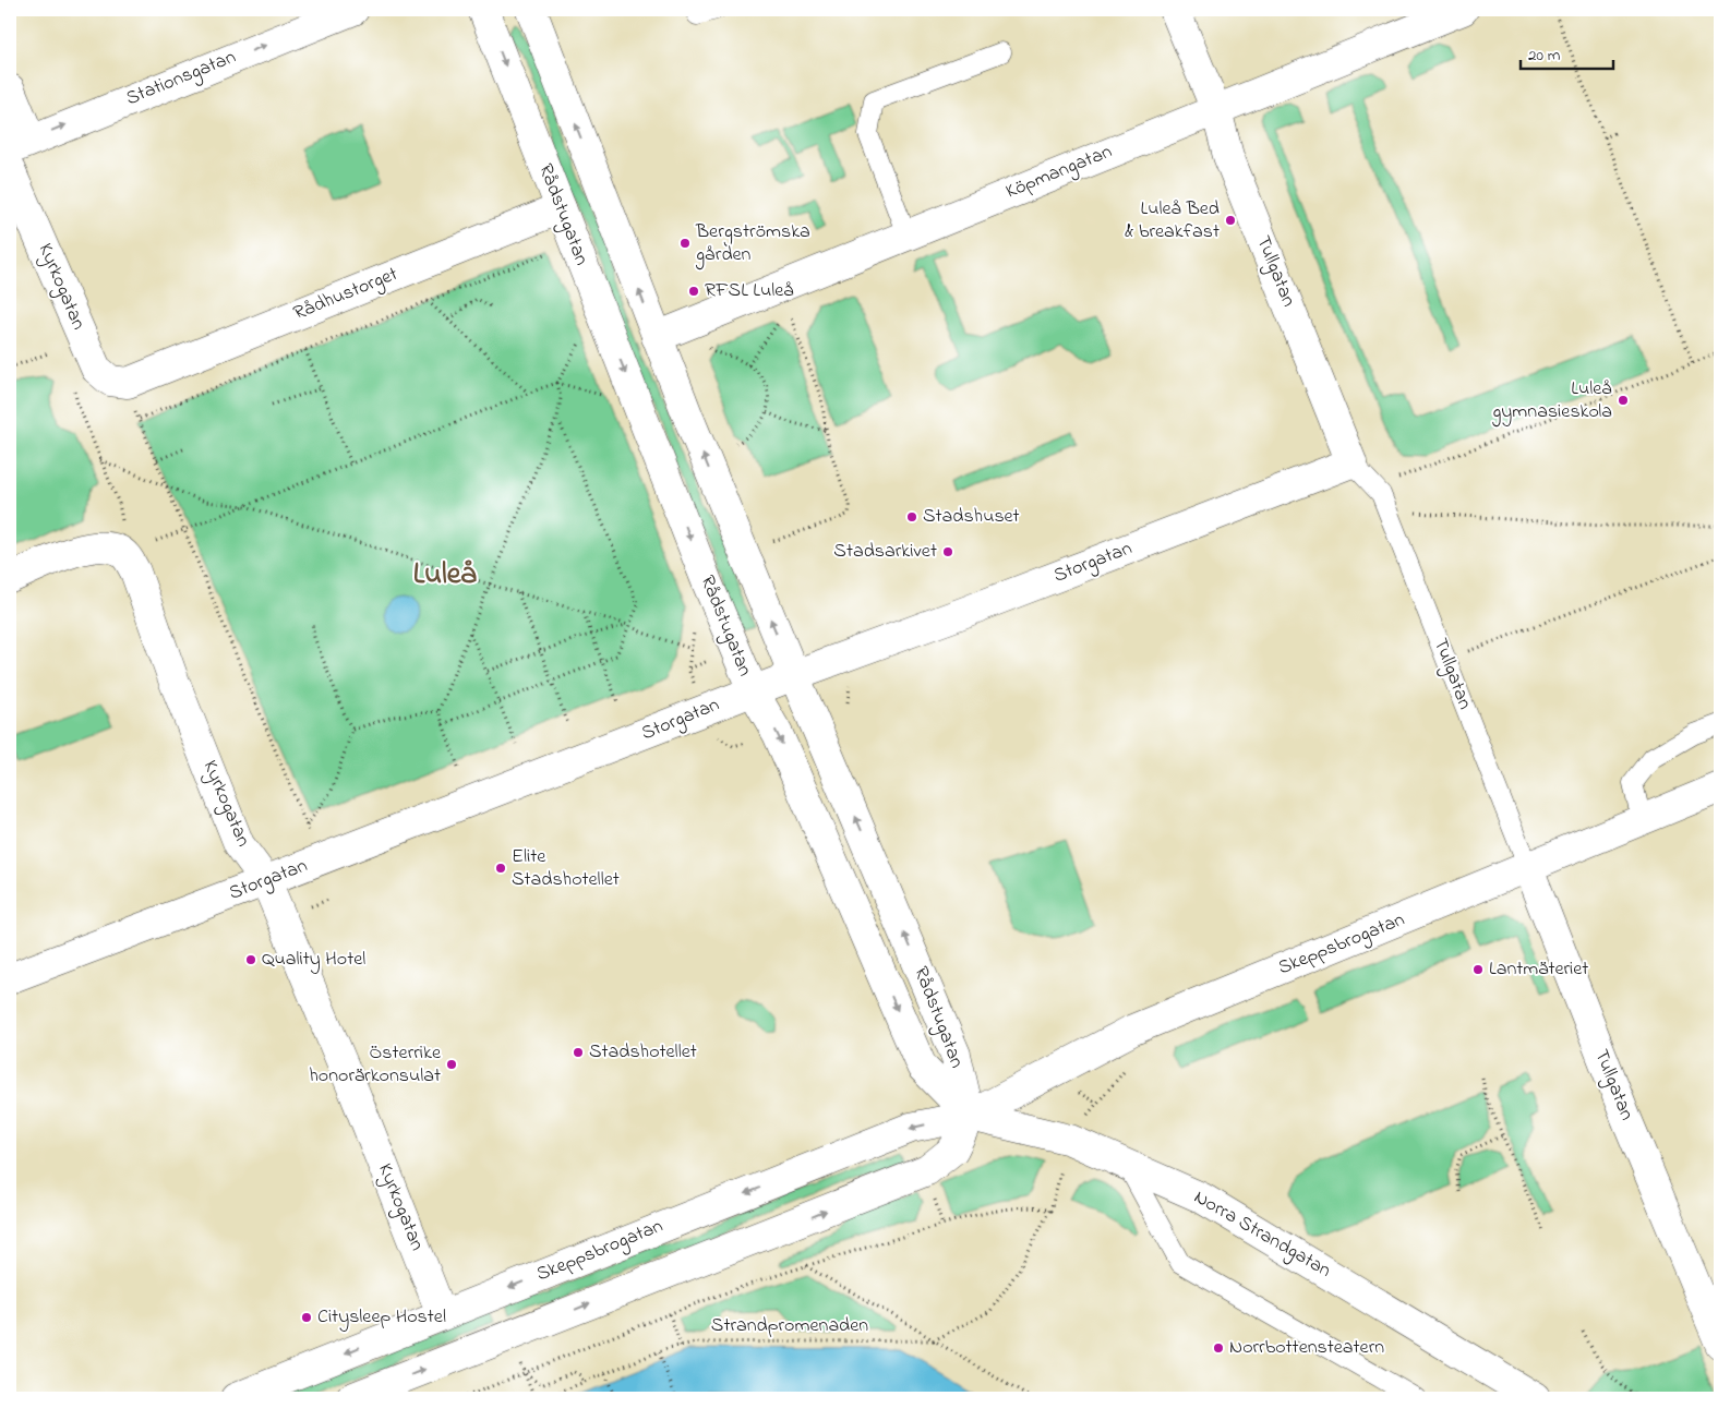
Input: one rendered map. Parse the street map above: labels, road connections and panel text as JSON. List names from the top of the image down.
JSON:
{
  "streets": {
    "street": [
      "Stationsgatan",
      "Köpmangatan",
      "Rådstugatan",
      "Tullgatan",
      "Kyrkogatan",
      "Rådhustorget",
      "Storgatan",
      "Skeppsbrogatan",
      "Norra Strandgatan"
    ],
    "path": ["Strandpromenaden"]
  },
  "crossings": [
    ["Köpmangatan", "Rådstugatan"],
    ["Köpmangatan", "Tullgatan"],
    ["Rådstugatan", "Rådhustorget"],
    ["Rådstugatan", "Storgatan"],
    ["Rådstugatan", "Skeppsbrogatan"],
    ["Rådstugatan", "Norra Strandgatan"],
    ["Tullgatan", "Storgatan"],
    ["Tullgatan", "Skeppsbrogatan"],
    ["Kyrkogatan", "Rådhustorget"],
    ["Kyrkogatan", "Storgatan"],
    ["Kyrkogatan", "Skeppsbrogatan"],
    ["Skeppsbrogatan", "Norra Strandgatan"]
  ],
  "one_way": ["Stationsgatan"],
  "districts": ["Luleå"],
  "places": [
    "Luleå Bed & breakfast",
    "Bergströmska gården",
    "RFSL Luleå",
    "Luleå gymnasieskola",
    "Stadshuset",
    "Stadsarkivet",
    "Elite Stadshotellet",
    "Quality Hotel",
    "Lantmäteriet",
    "Stadshotellet",
    "Österrike honorärkonsulat",
    "Citysleep Hostel",
    "Norrbottensteatern"
  ],
  "scale_bar": "20 m"
}
